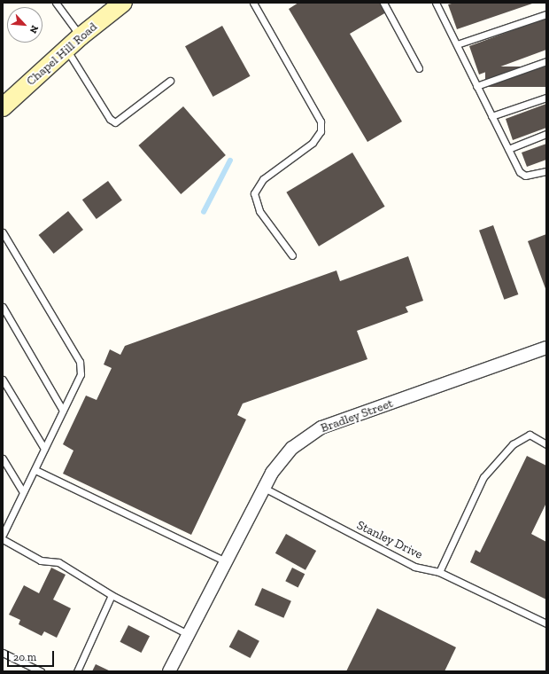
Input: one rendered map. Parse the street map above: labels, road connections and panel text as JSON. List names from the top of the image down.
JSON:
{
  "streets": {
    "main road": ["Chapel Hill Road"],
    "street": ["Bradley Street"],
    "lane": ["Stanley Drive"]
  },
  "crossings": [
    ["Bradley Street", "Stanley Drive"]
  ],
  "scale_bar": "20 m",
  "north": "bottom right"
}
